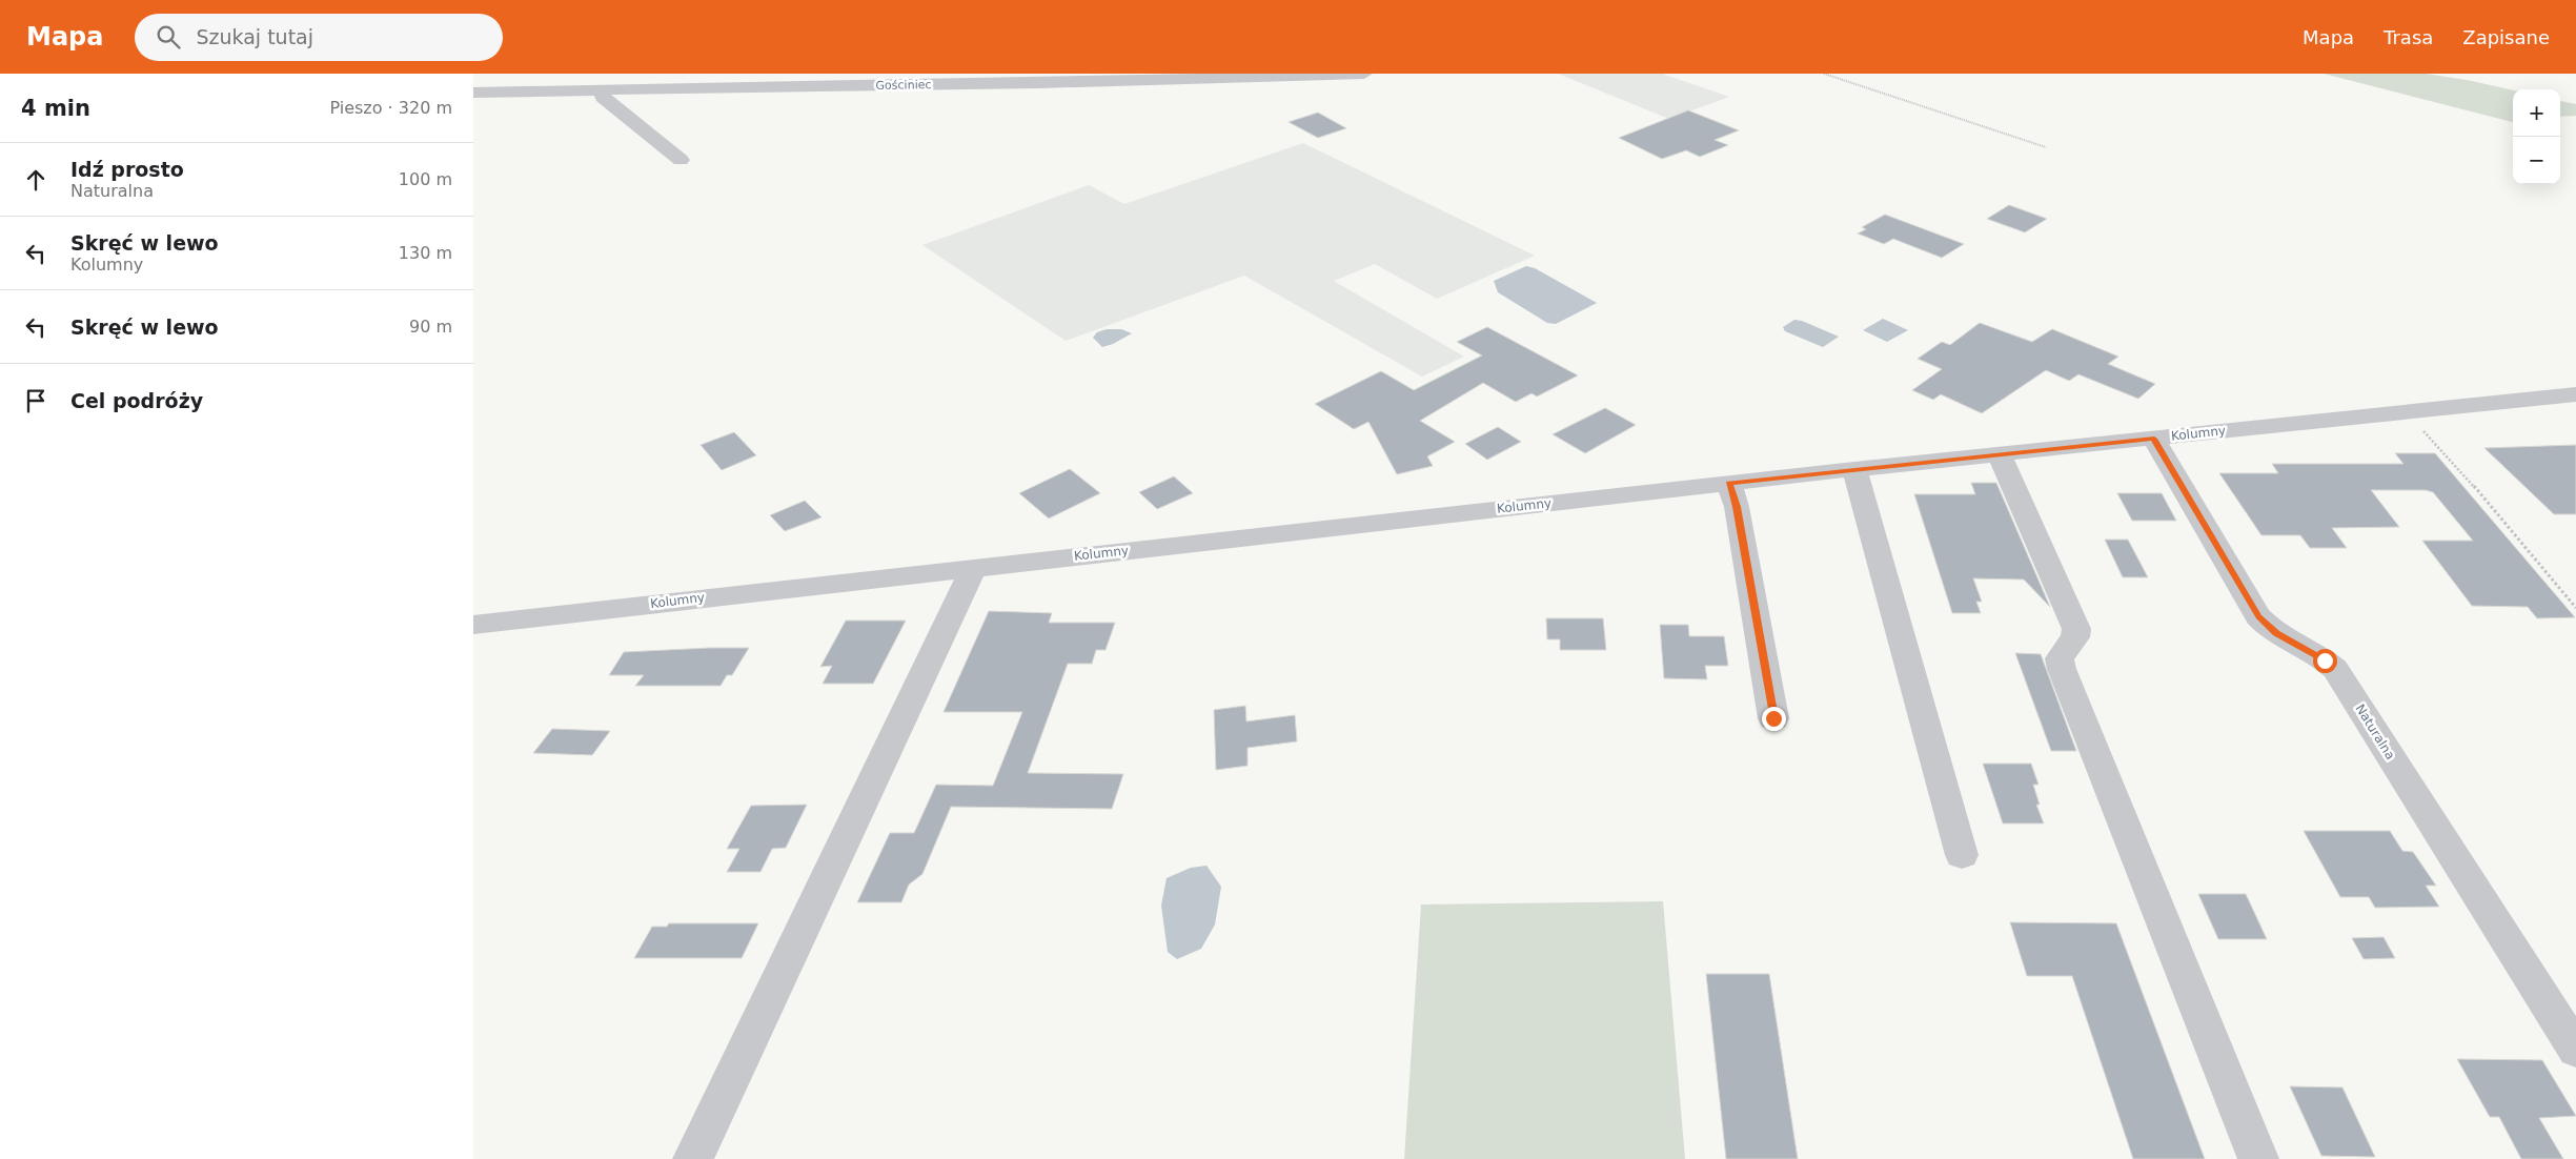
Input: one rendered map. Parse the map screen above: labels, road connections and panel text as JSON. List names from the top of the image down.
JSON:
{
  "streets": {
    "street": ["Gościniec", "Kolumny", "Naturalna"]
  },
  "crossings": [
    ["Kolumny", "Naturalna"]
  ],
  "page": {
    "header": "Mapa",
    "search": "Szukaj tutaj",
    "nav": ["Mapa", "Trasa", "Zapisane"],
    "heading": ["4 min", "Pieszo · 320 m"],
    "map_buttons": ["+", "−"],
    "list": [
      ["Idź prosto", "Naturalna", "100 m"],
      ["Skręć w lewo", "Kolumny", "130 m"],
      ["Skręć w lewo", "90 m"],
      "Cel podróży"
    ]
  }
}
